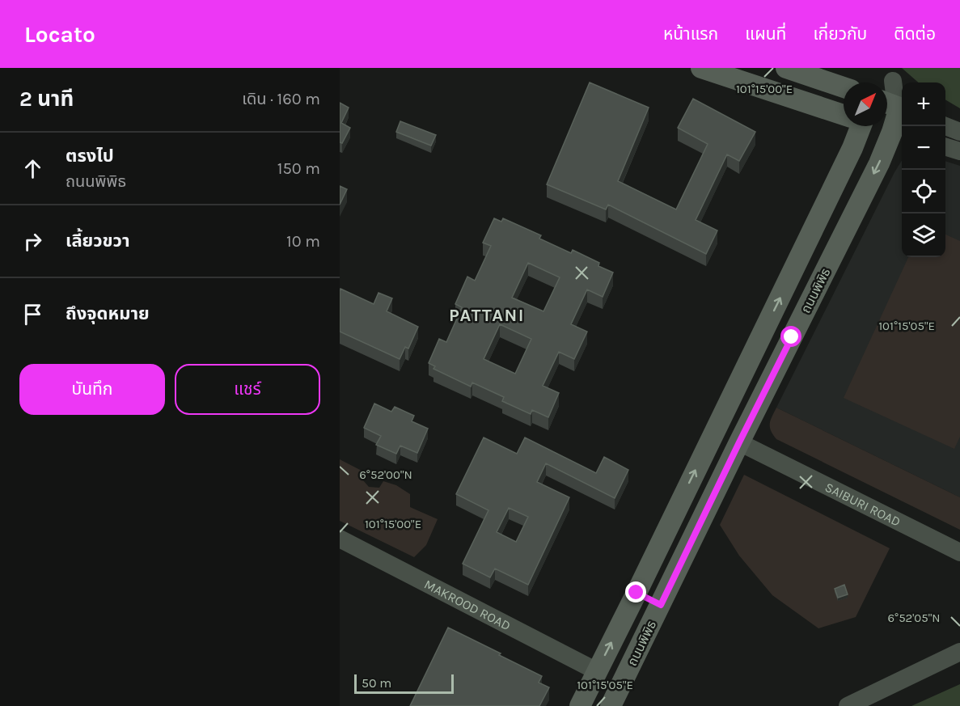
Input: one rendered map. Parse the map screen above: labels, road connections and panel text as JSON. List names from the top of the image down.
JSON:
{
  "streets": {
    "main road": ["ถนนพิพิธ"],
    "street": ["SAIBURI ROAD", "MAKROOD ROAD"]
  },
  "crossings": [
    ["ถนนพิพิธ", "SAIBURI ROAD"],
    ["ถนนพิพิธ", "MAKROOD ROAD"]
  ],
  "districts": ["PATTANI"],
  "scale_bar": "50 m",
  "north": "top right",
  "page": {
    "header": "Locato",
    "nav": [
      "หน้าแรก",
      "แผนที่",
      "เกี่ยวกับ",
      "ติดต่อ"
    ],
    "heading": ["2 นาที", "เดิน · 160 m"],
    "map_buttons": ["+", "−"],
    "list": [
      ["ตรงไป", "ถนนพิพิธ", "150 m"],
      ["เลี้ยวขวา", "10 m"],
      "ถึงจุดหมาย"
    ],
    "buttons": ["บันทึก", "แชร์"],
    "scale": "50 m"
  },
  "coordinates": [
    "101°15'00\"E",
    "101°15'05\"E",
    "6°52'00\"N",
    "6°52'05\"N"
  ]
}
